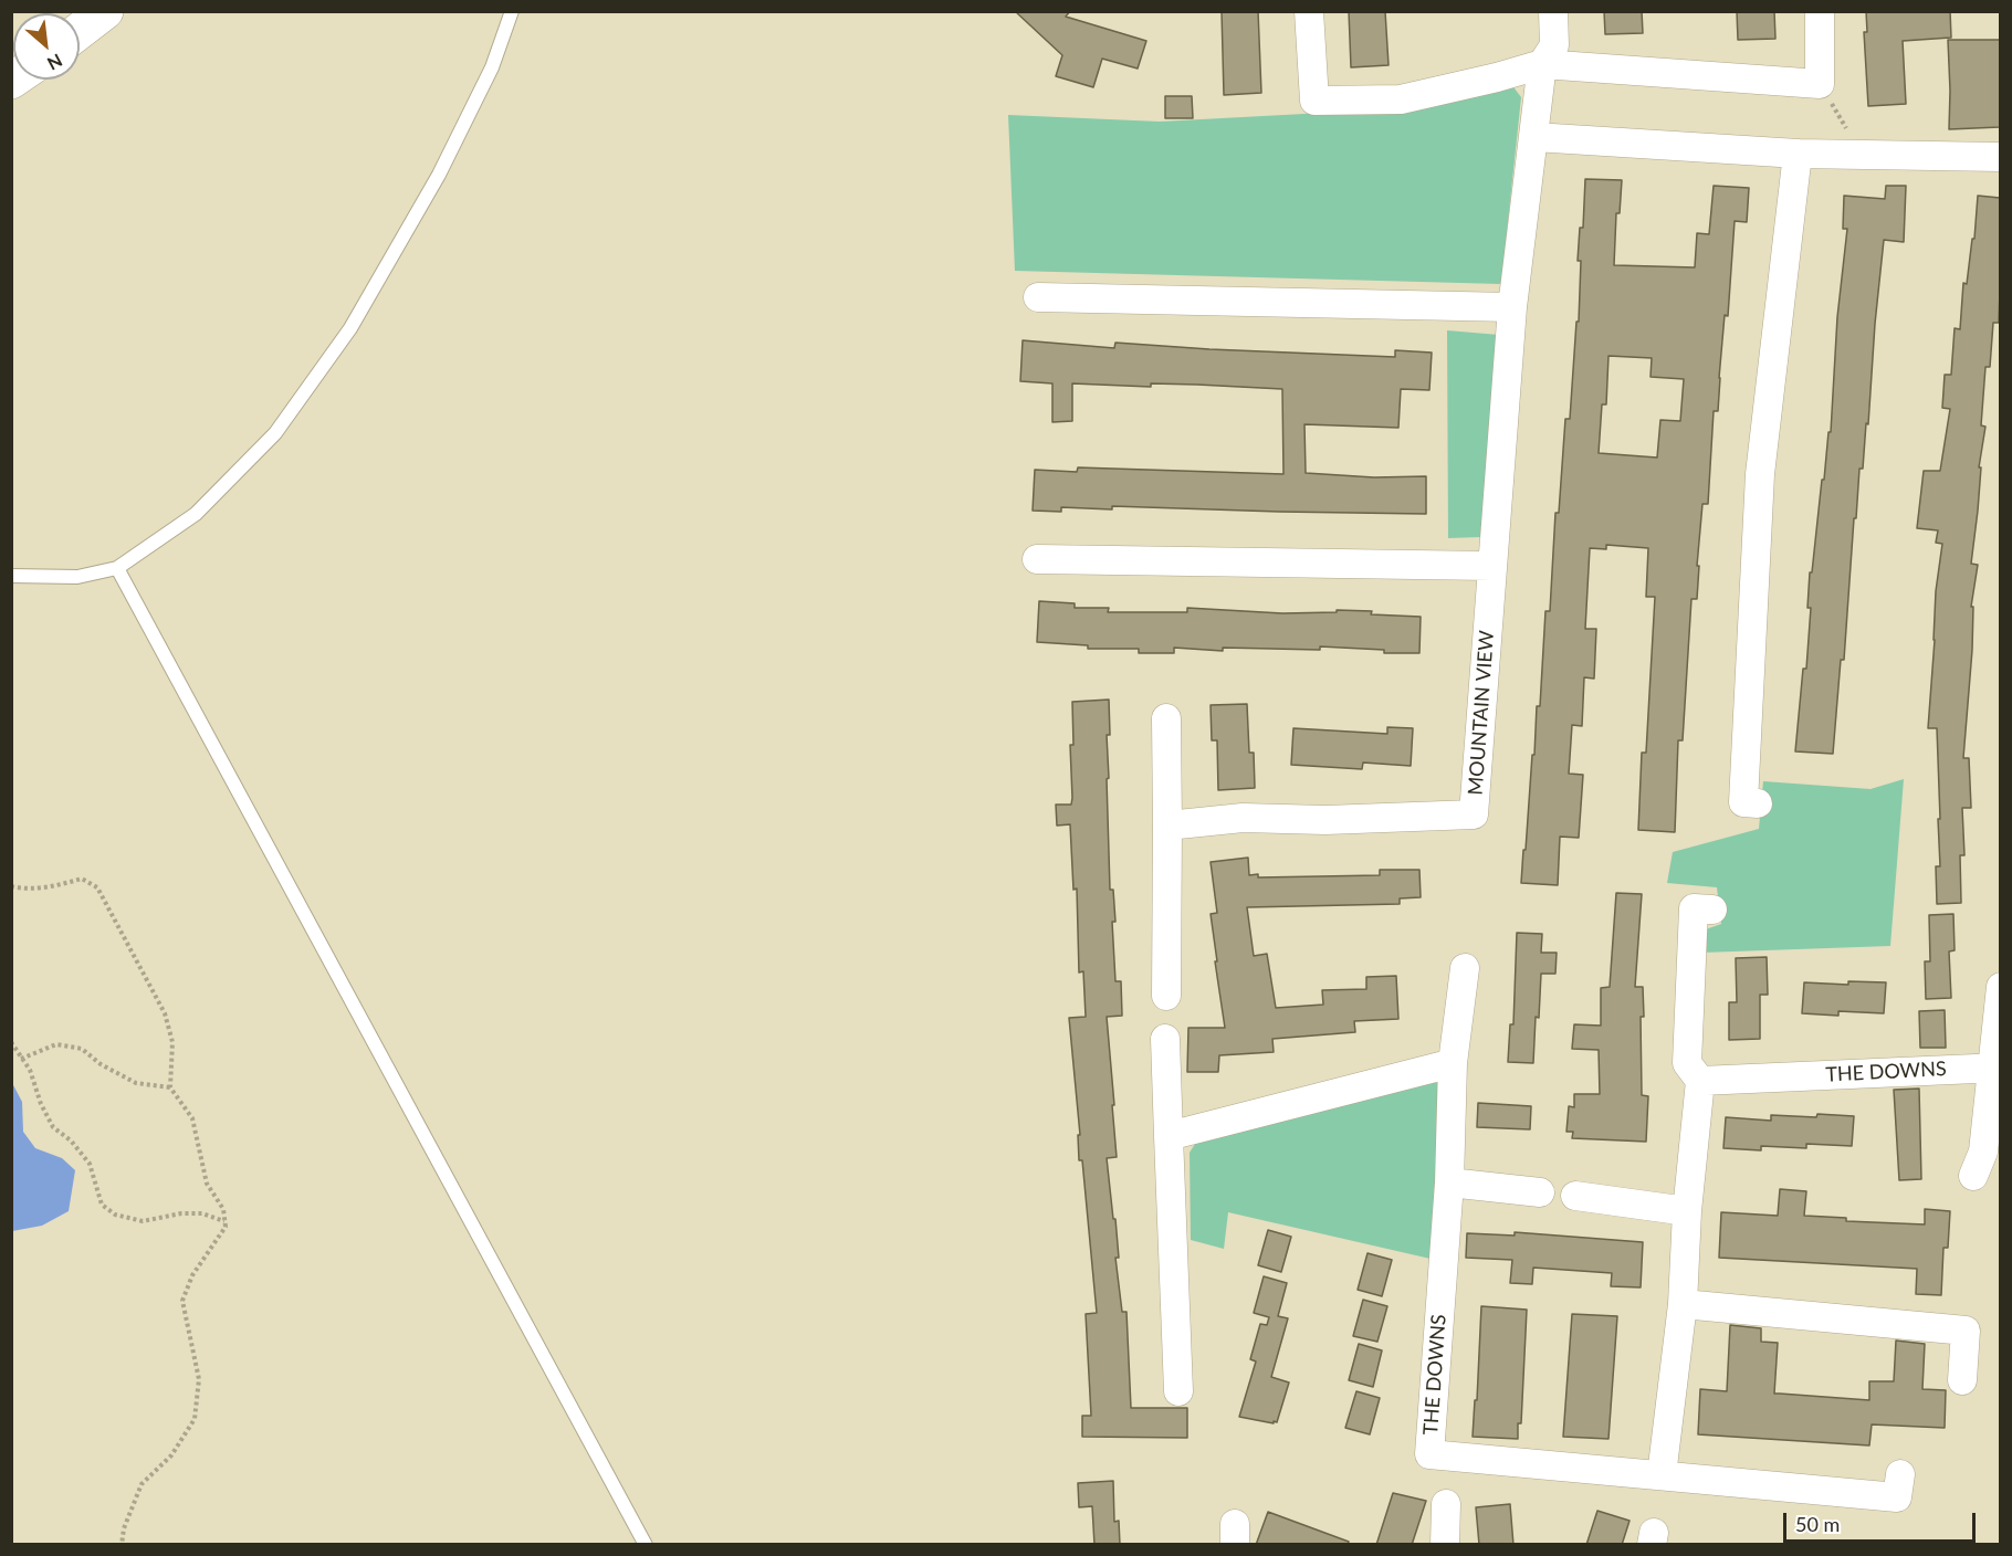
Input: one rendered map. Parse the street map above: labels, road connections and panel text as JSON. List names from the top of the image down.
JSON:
{
  "streets": {
    "street": ["MOUNTAIN VIEW", "THE DOWNS"]
  },
  "scale_bar": "50 m",
  "north": "bottom right"
}
